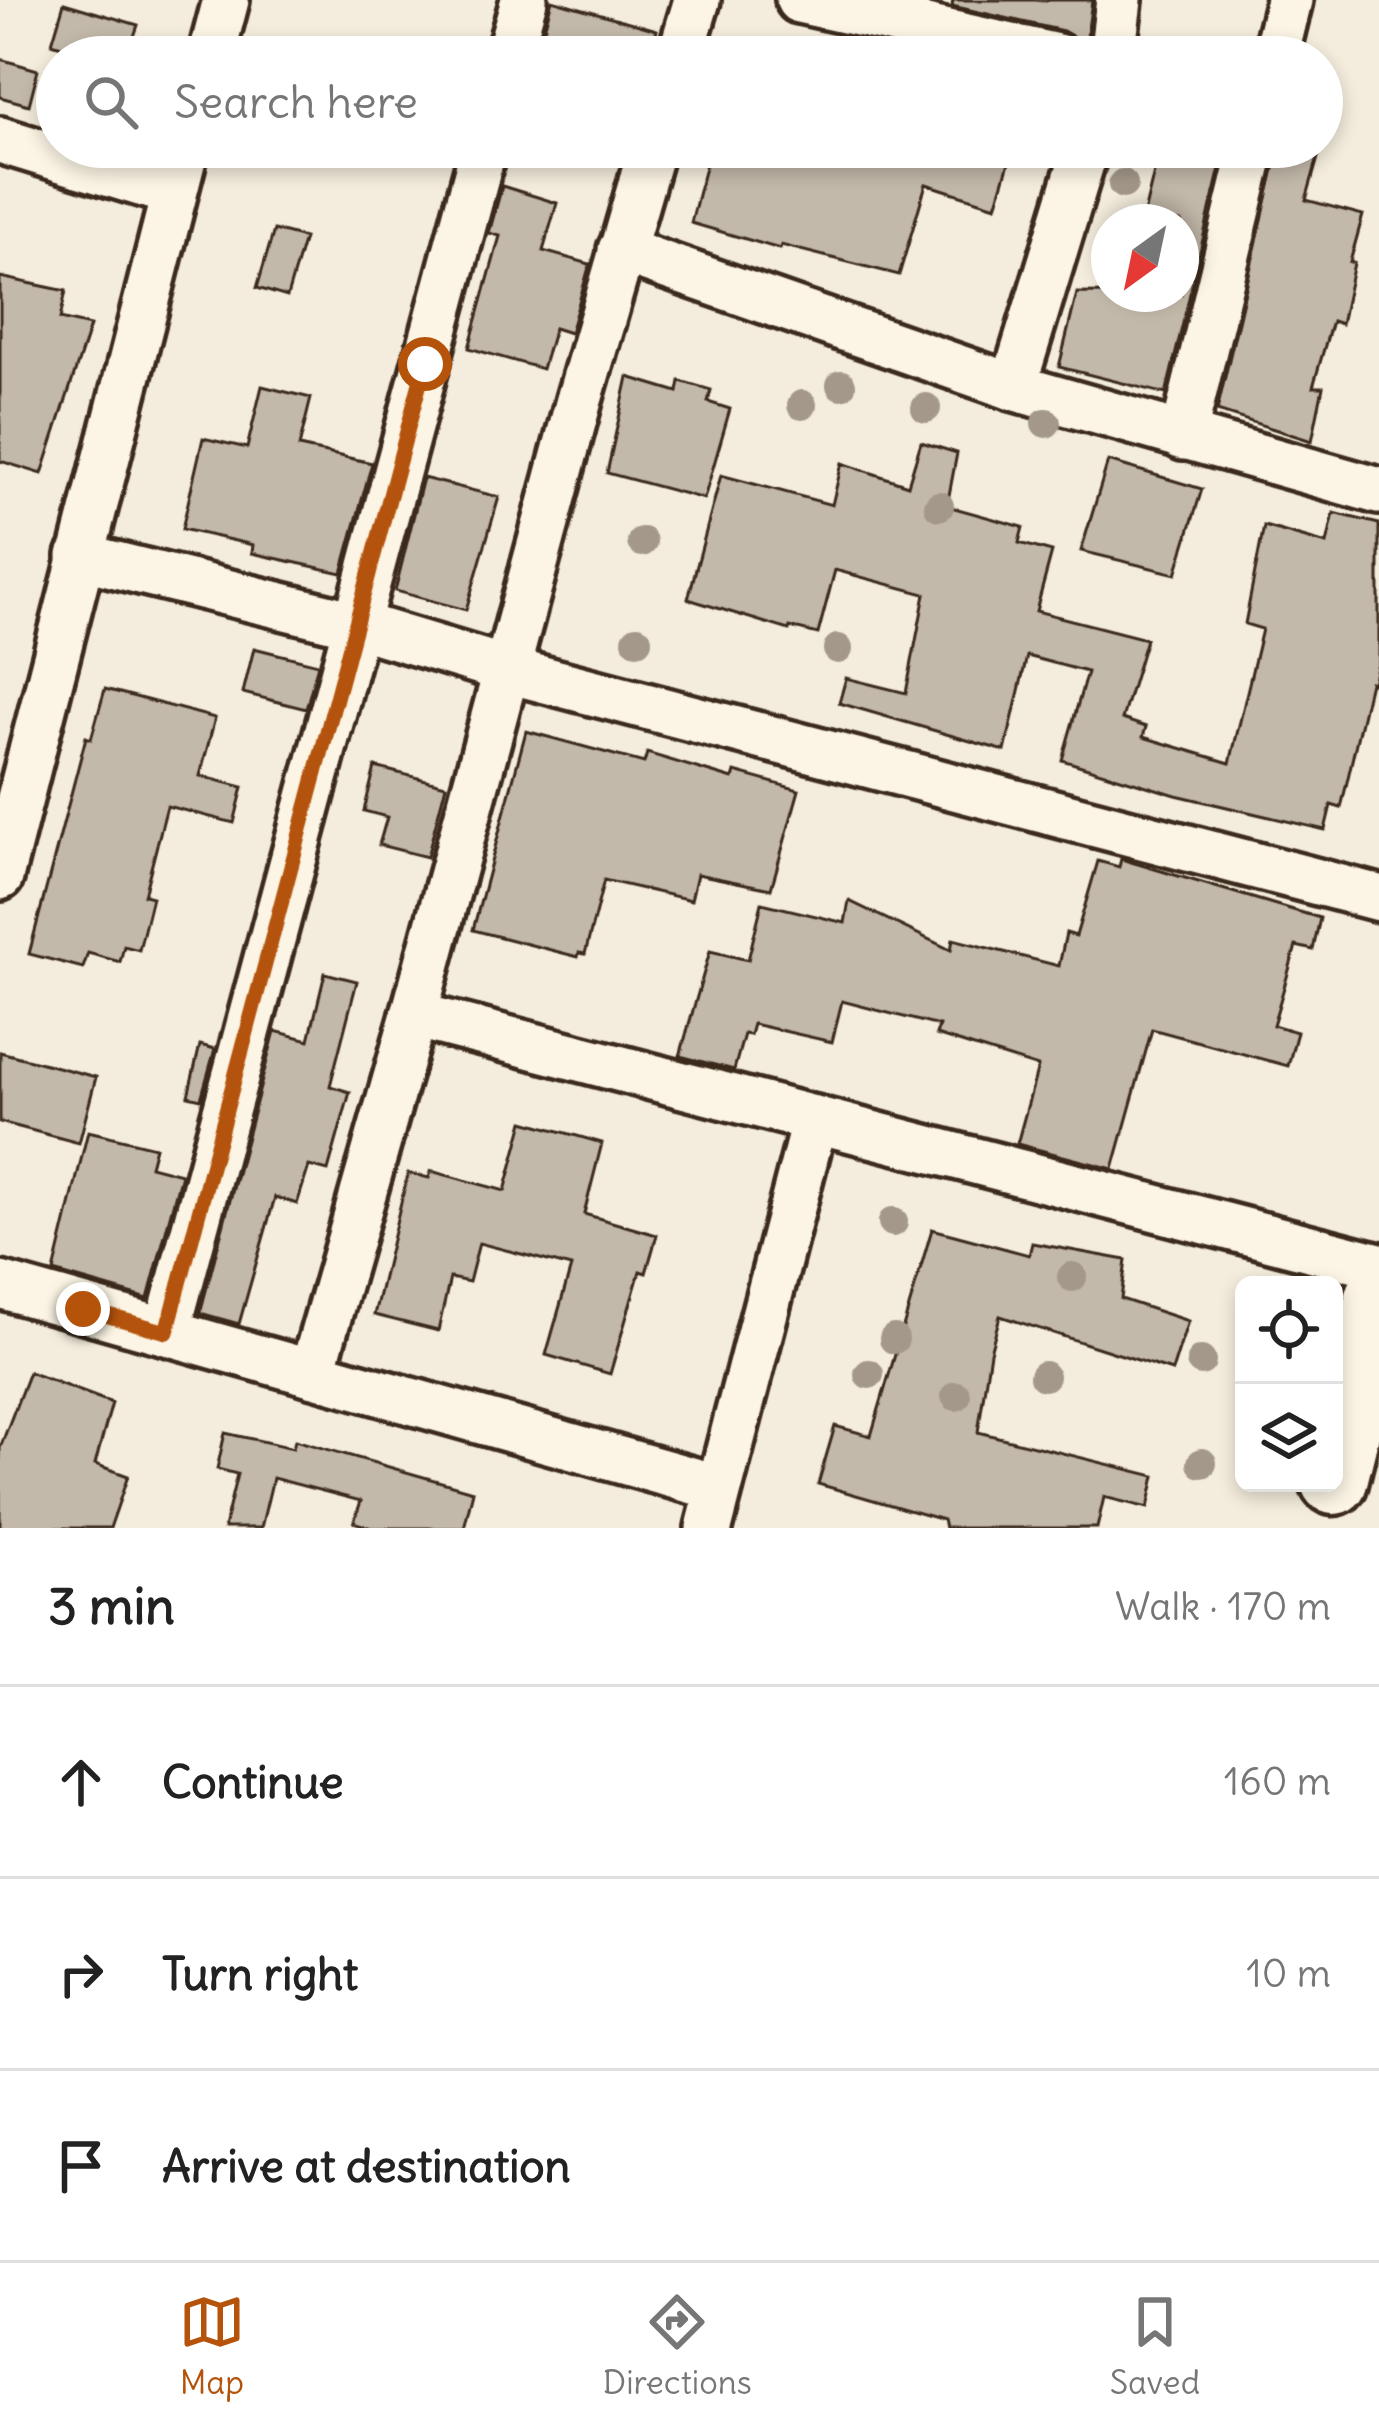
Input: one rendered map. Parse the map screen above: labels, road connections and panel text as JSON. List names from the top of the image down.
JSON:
{
  "north": "bottom left",
  "page": {
    "search": "Search here",
    "heading": ["3 min", "Walk · 170 m"],
    "list": [
      ["Continue", "160 m"],
      ["Turn right", "10 m"],
      "Arrive at destination"
    ],
    "nav": ["Map", "Directions", "Saved"]
  }
}
